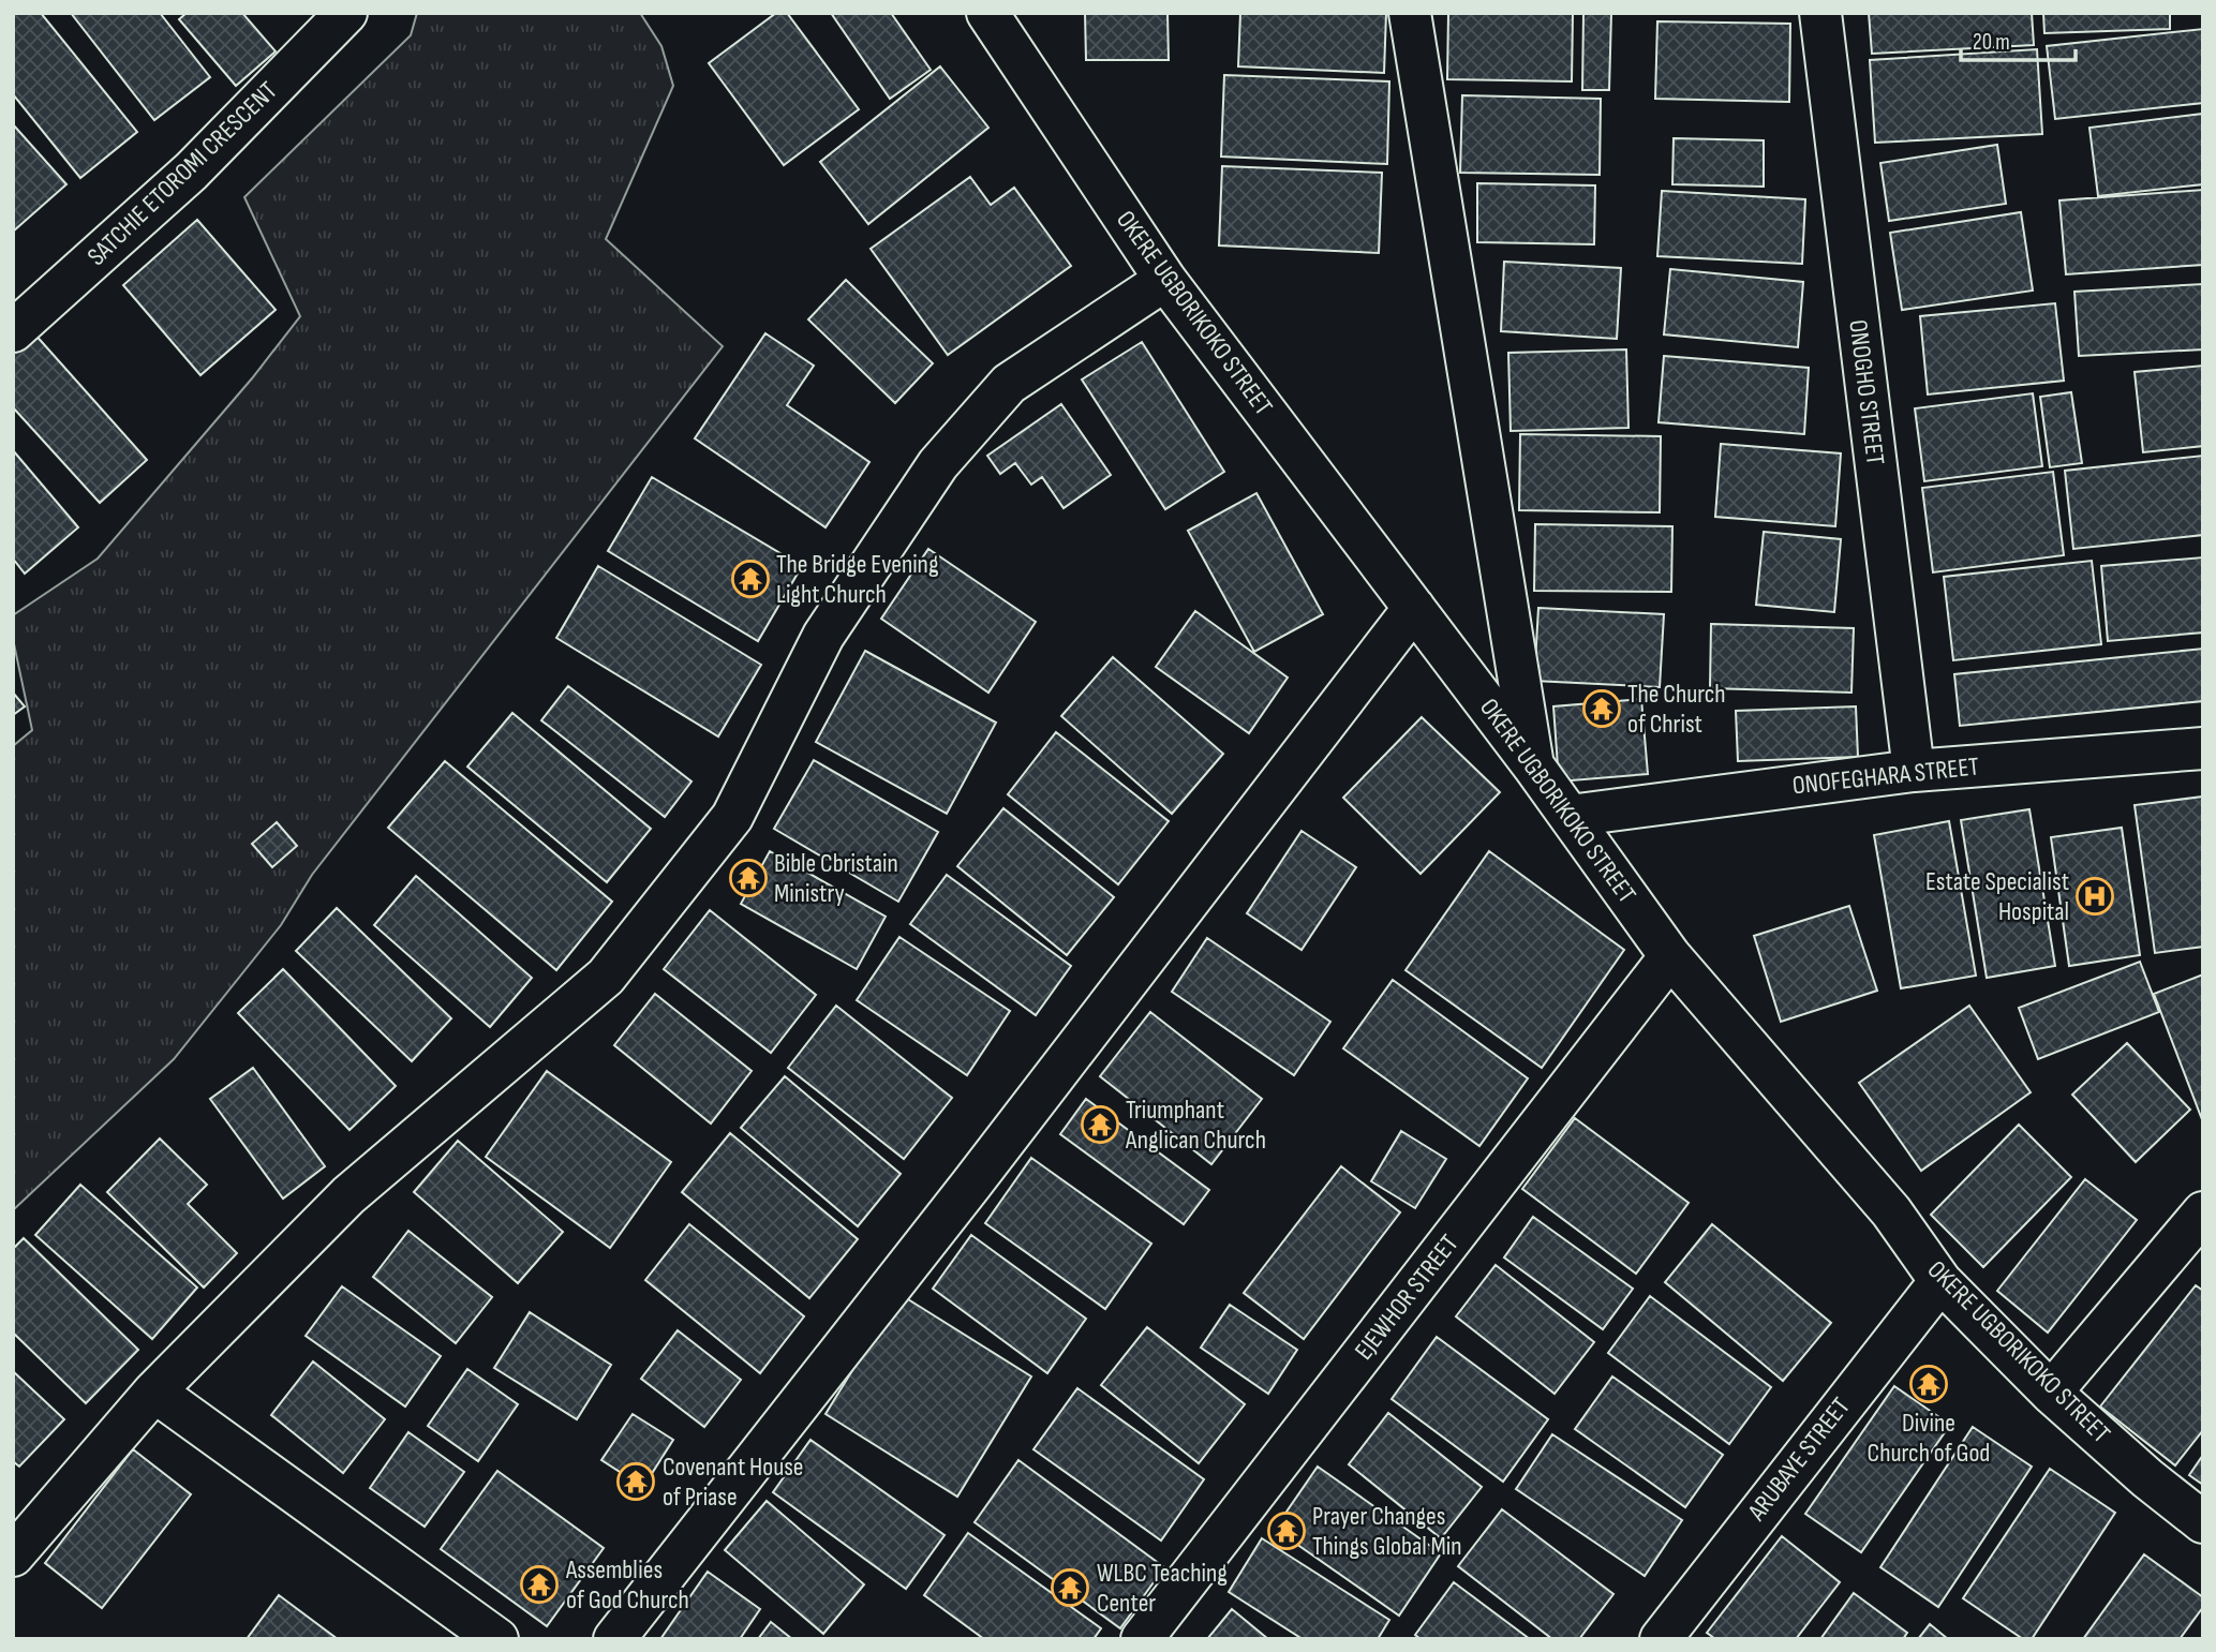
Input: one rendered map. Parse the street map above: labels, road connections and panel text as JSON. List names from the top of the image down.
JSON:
{
  "streets": {
    "street": [
      "SATCHIE ETOROMI CRESCENT",
      "OKERE UGBORIKOKO STREET",
      "ONOGHO STREET",
      "ONOFEGHARA STREET",
      "EJEWHOR STREET",
      "ARUBAYE STREET"
    ]
  },
  "crossings": [
    ["OKERE UGBORIKOKO STREET", "ONOFEGHARA STREET"],
    ["OKERE UGBORIKOKO STREET", "EJEWHOR STREET"],
    ["OKERE UGBORIKOKO STREET", "ARUBAYE STREET"],
    ["ONOGHO STREET", "ONOFEGHARA STREET"]
  ],
  "places": {
    "temple": [
      "The Bridge Evening Light Church",
      "The Church of Christ",
      "Bible Cbristain Ministry",
      "Triumphant Anglican Church",
      "Divine Church of God",
      "Covenant House of Priase",
      "Prayer Changes Things Global Min",
      "Assemblies of God Church",
      "WLBC Teaching Center"
    ],
    "hospital": ["Estate Specialist Hospital"]
  },
  "scale_bar": "20 m"
}
